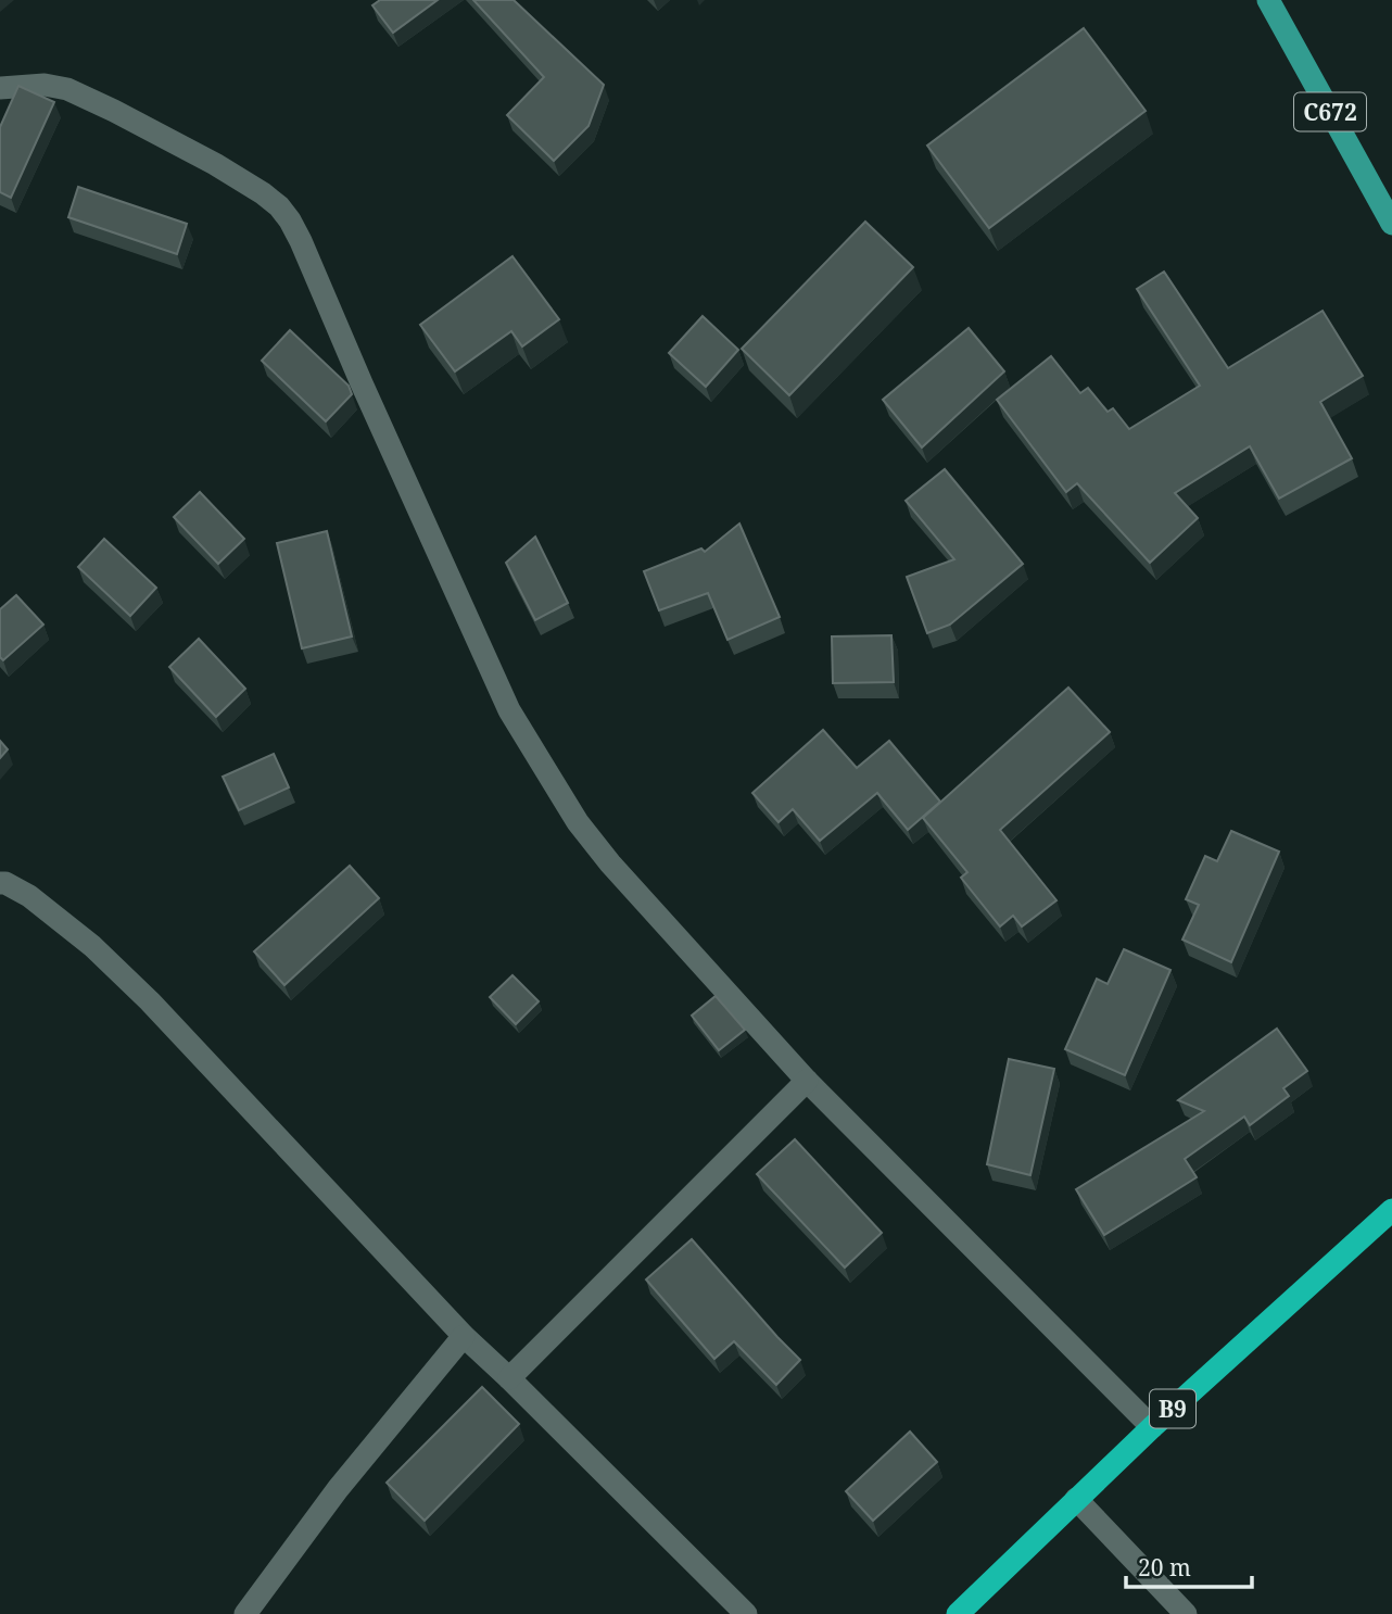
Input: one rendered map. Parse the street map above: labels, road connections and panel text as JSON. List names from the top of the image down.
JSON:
{
  "streets": {
    "highway": ["B9"],
    "main road": ["C672"]
  },
  "scale_bar": "20 m"
}
